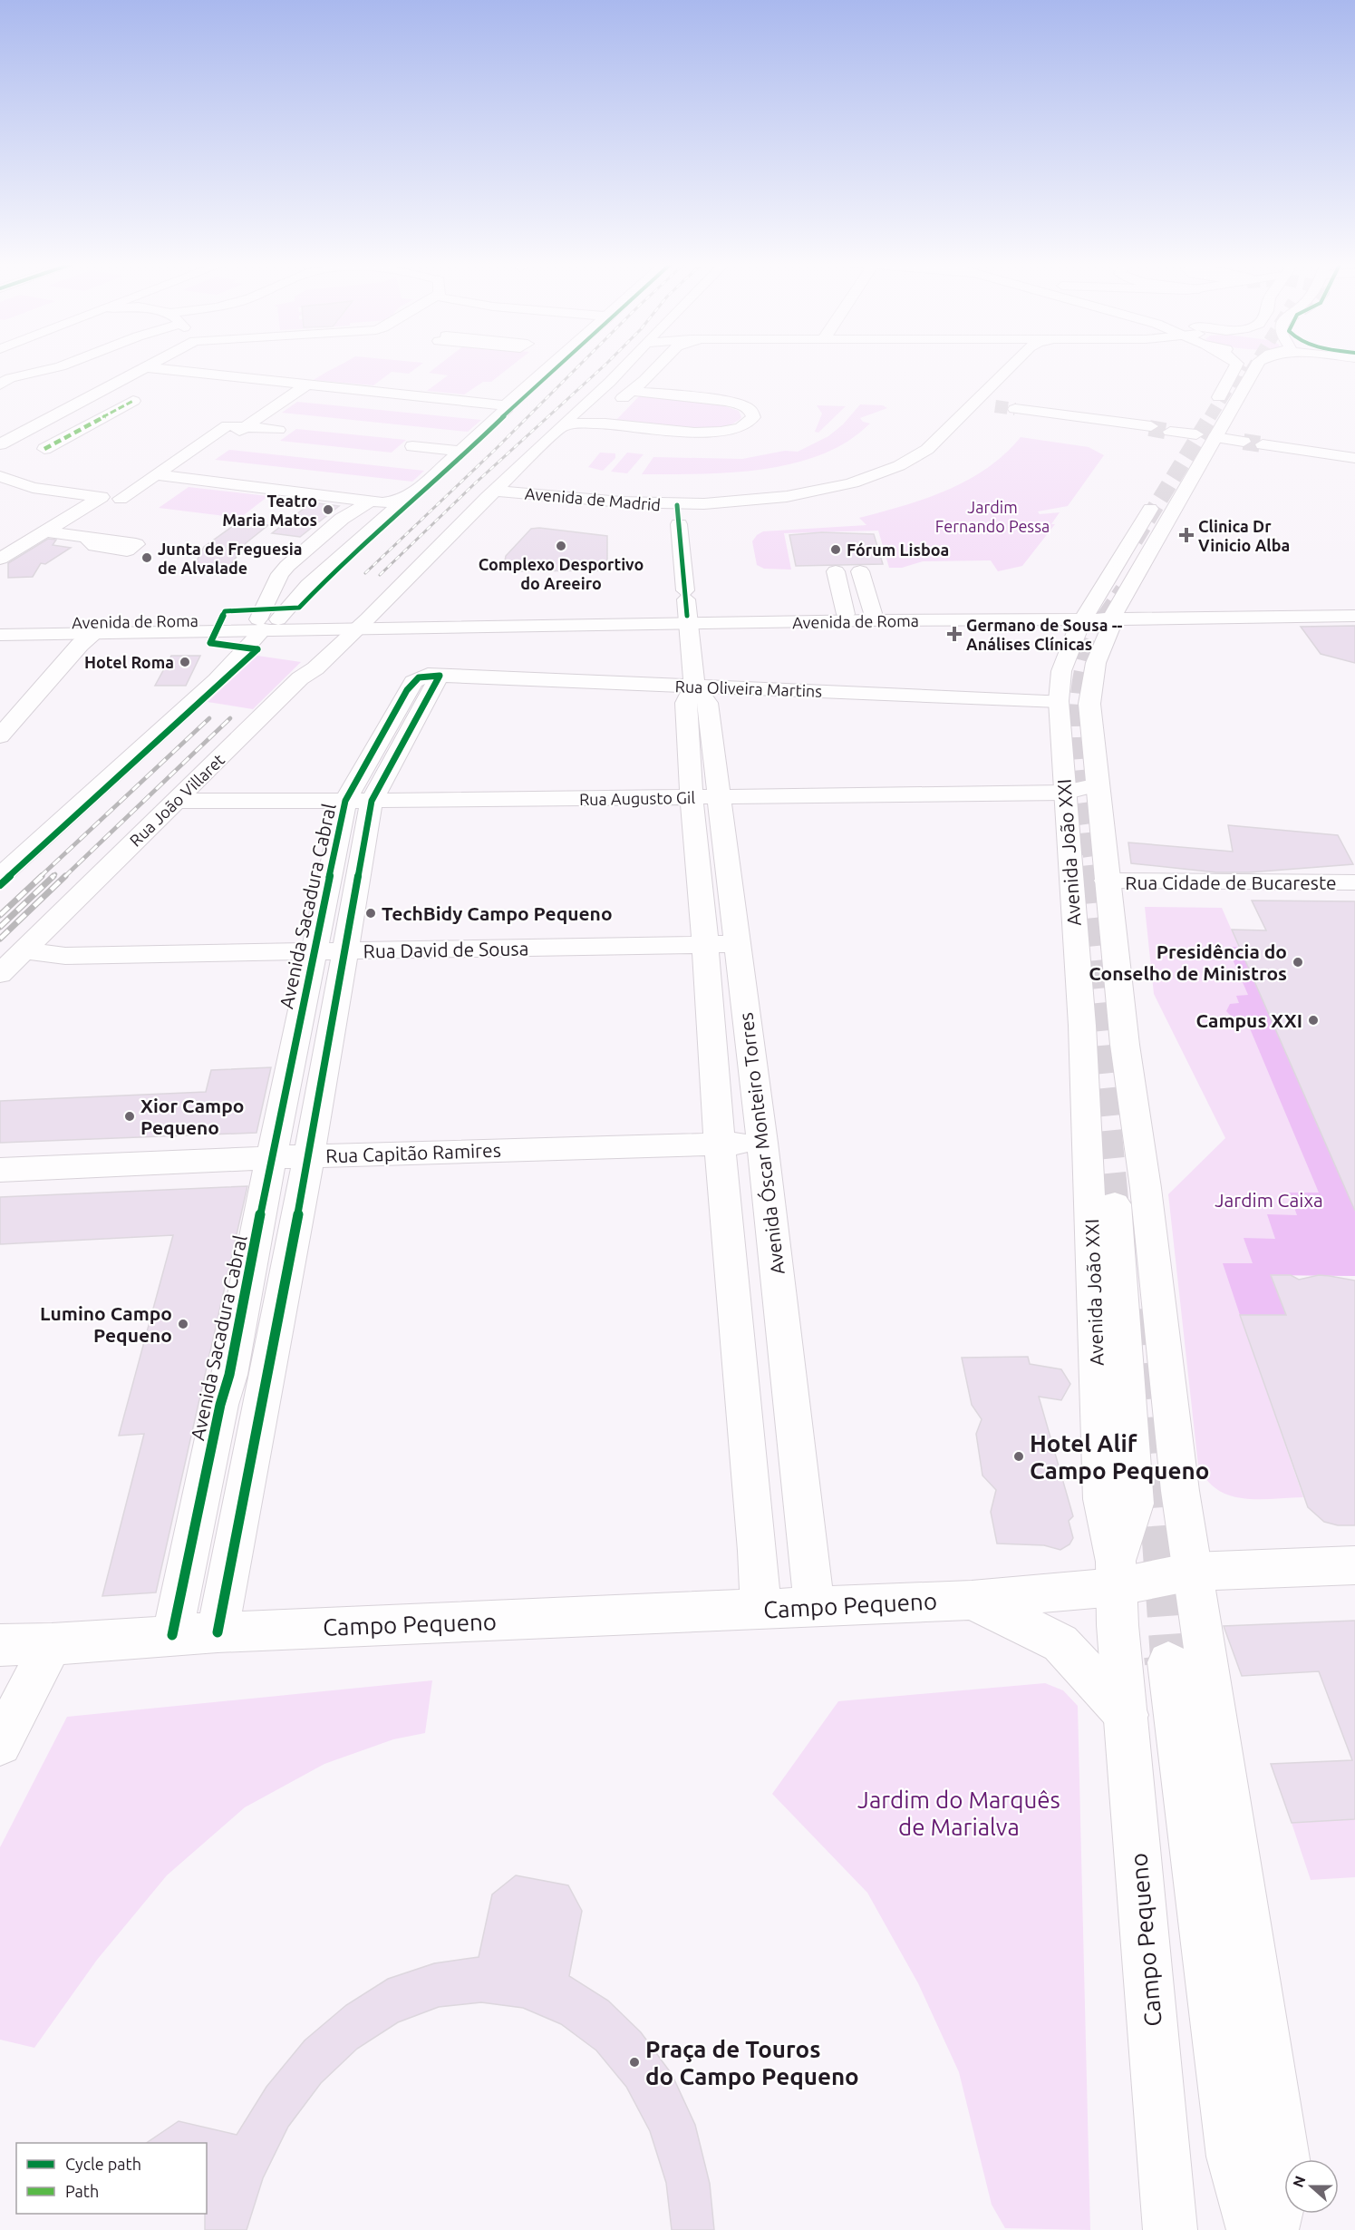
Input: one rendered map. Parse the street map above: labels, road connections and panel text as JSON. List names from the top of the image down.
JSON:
{
  "streets": {
    "street": [
      "Avenida de Madrid",
      "Avenida de Roma",
      "Rua Oliveira Martins",
      "Rua Augusto Gil",
      "Rua João Villaret",
      "Avenida João XXI",
      "Rua Cidade de Bucareste",
      "Avenida Sacadura Cabral",
      "Rua David de Sousa",
      "Avenida Óscar Monteiro Torres",
      "Rua Capitão Ramires",
      "Campo Pequeno"
    ]
  },
  "crossings": [
    ["Avenida de Madrid", "Rua João Villaret"],
    ["Avenida de Madrid", "Avenida Óscar Monteiro Torres"],
    ["Avenida de Roma", "Rua João Villaret"],
    ["Avenida de Roma", "Avenida João XXI"],
    ["Avenida de Roma", "Avenida Óscar Monteiro Torres"],
    ["Rua Oliveira Martins", "Avenida João XXI"],
    ["Rua Oliveira Martins", "Avenida Sacadura Cabral"],
    ["Rua Oliveira Martins", "Avenida Óscar Monteiro Torres"],
    ["Rua Augusto Gil", "Rua João Villaret"],
    ["Rua Augusto Gil", "Avenida João XXI"],
    ["Rua Augusto Gil", "Avenida Sacadura Cabral"],
    ["Rua Augusto Gil", "Avenida Óscar Monteiro Torres"],
    ["Rua João Villaret", "Rua David de Sousa"],
    ["Avenida João XXI", "Rua Cidade de Bucareste"],
    ["Avenida João XXI", "Campo Pequeno"],
    ["Avenida Sacadura Cabral", "Rua David de Sousa"],
    ["Avenida Sacadura Cabral", "Rua Capitão Ramires"],
    ["Avenida Sacadura Cabral", "Campo Pequeno"],
    ["Rua David de Sousa", "Avenida Óscar Monteiro Torres"],
    ["Avenida Óscar Monteiro Torres", "Rua Capitão Ramires"],
    ["Avenida Óscar Monteiro Torres", "Campo Pequeno"]
  ],
  "parks": ["Jardim Fernando Pessa", "Jardim Caixa", "Jardim do Marquês de Marialva"],
  "places": {
    "other": [
      "Teatro Maria Matos",
      "Complexo Desportivo do Areeiro",
      "Fórum Lisboa",
      "Junta de Freguesia de Alvalade",
      "Hotel Roma",
      "TechBidy Campo Pequeno",
      "Presidência do Conselho de Ministros",
      "Campus XXI",
      "Xior Campo Pequeno",
      "Lumino Campo Pequeno",
      "Hotel Alif Campo Pequeno",
      "Praça de Touros do Campo Pequeno"
    ],
    "health": ["Clinica Dr Vinicio Alba", "Germano de Sousa -- Análises Clínicas"]
  },
  "legend": ["Cycle path", "Path"],
  "north": "left"
}
